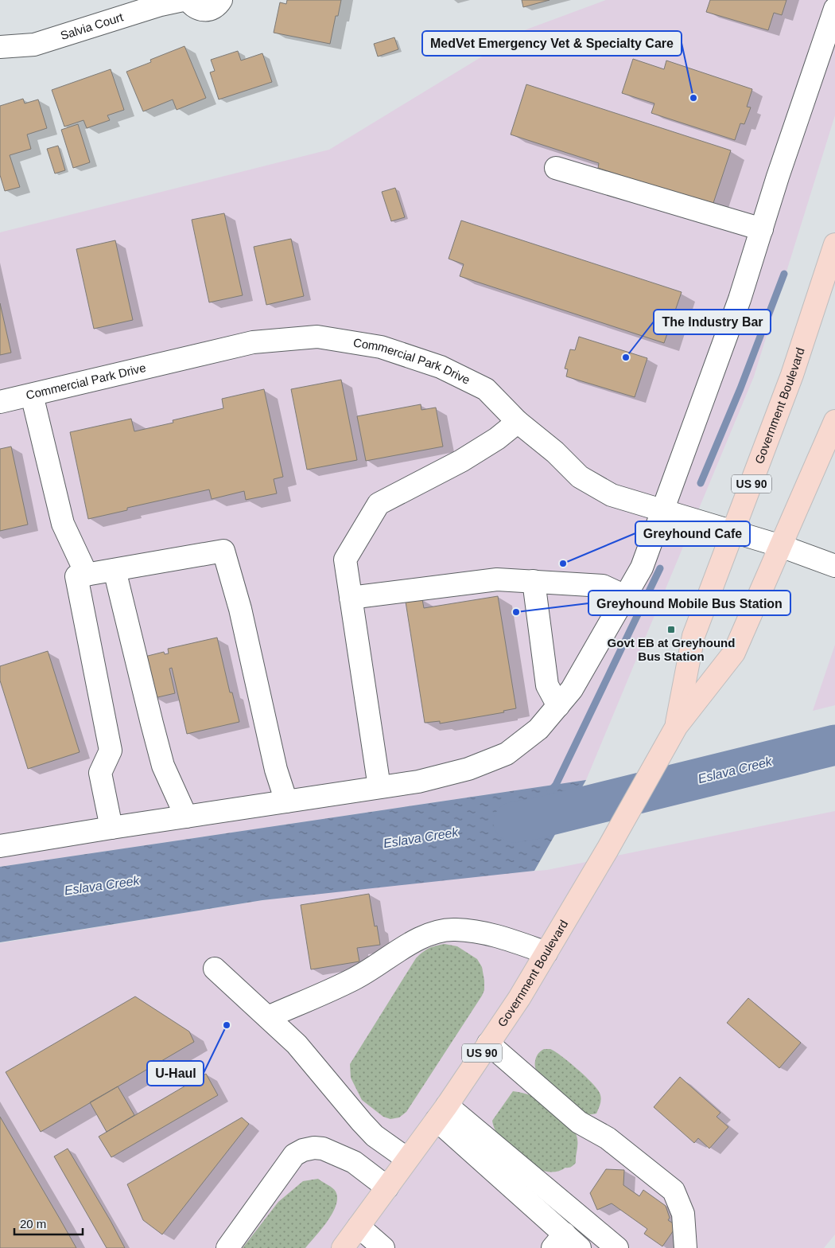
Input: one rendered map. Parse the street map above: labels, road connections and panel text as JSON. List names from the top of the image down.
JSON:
{
  "streets": {
    "main road": ["Government Boulevard", "US 90"],
    "street": ["Salvia Court", "Commercial Park Drive"]
  },
  "crossings": [
    ["Commercial Park Drive", "Government Boulevard"]
  ],
  "water": ["Eslava Creek"],
  "places": {
    "other": [
      "MedVet Emergency Vet & Specialty Care",
      "The Industry Bar",
      "Greyhound Cafe",
      "Greyhound Mobile Bus Station",
      "U-Haul"
    ],
    "transit": ["Govt EB at Greyhound Bus Station"]
  },
  "scale_bar": "20 m"
}
